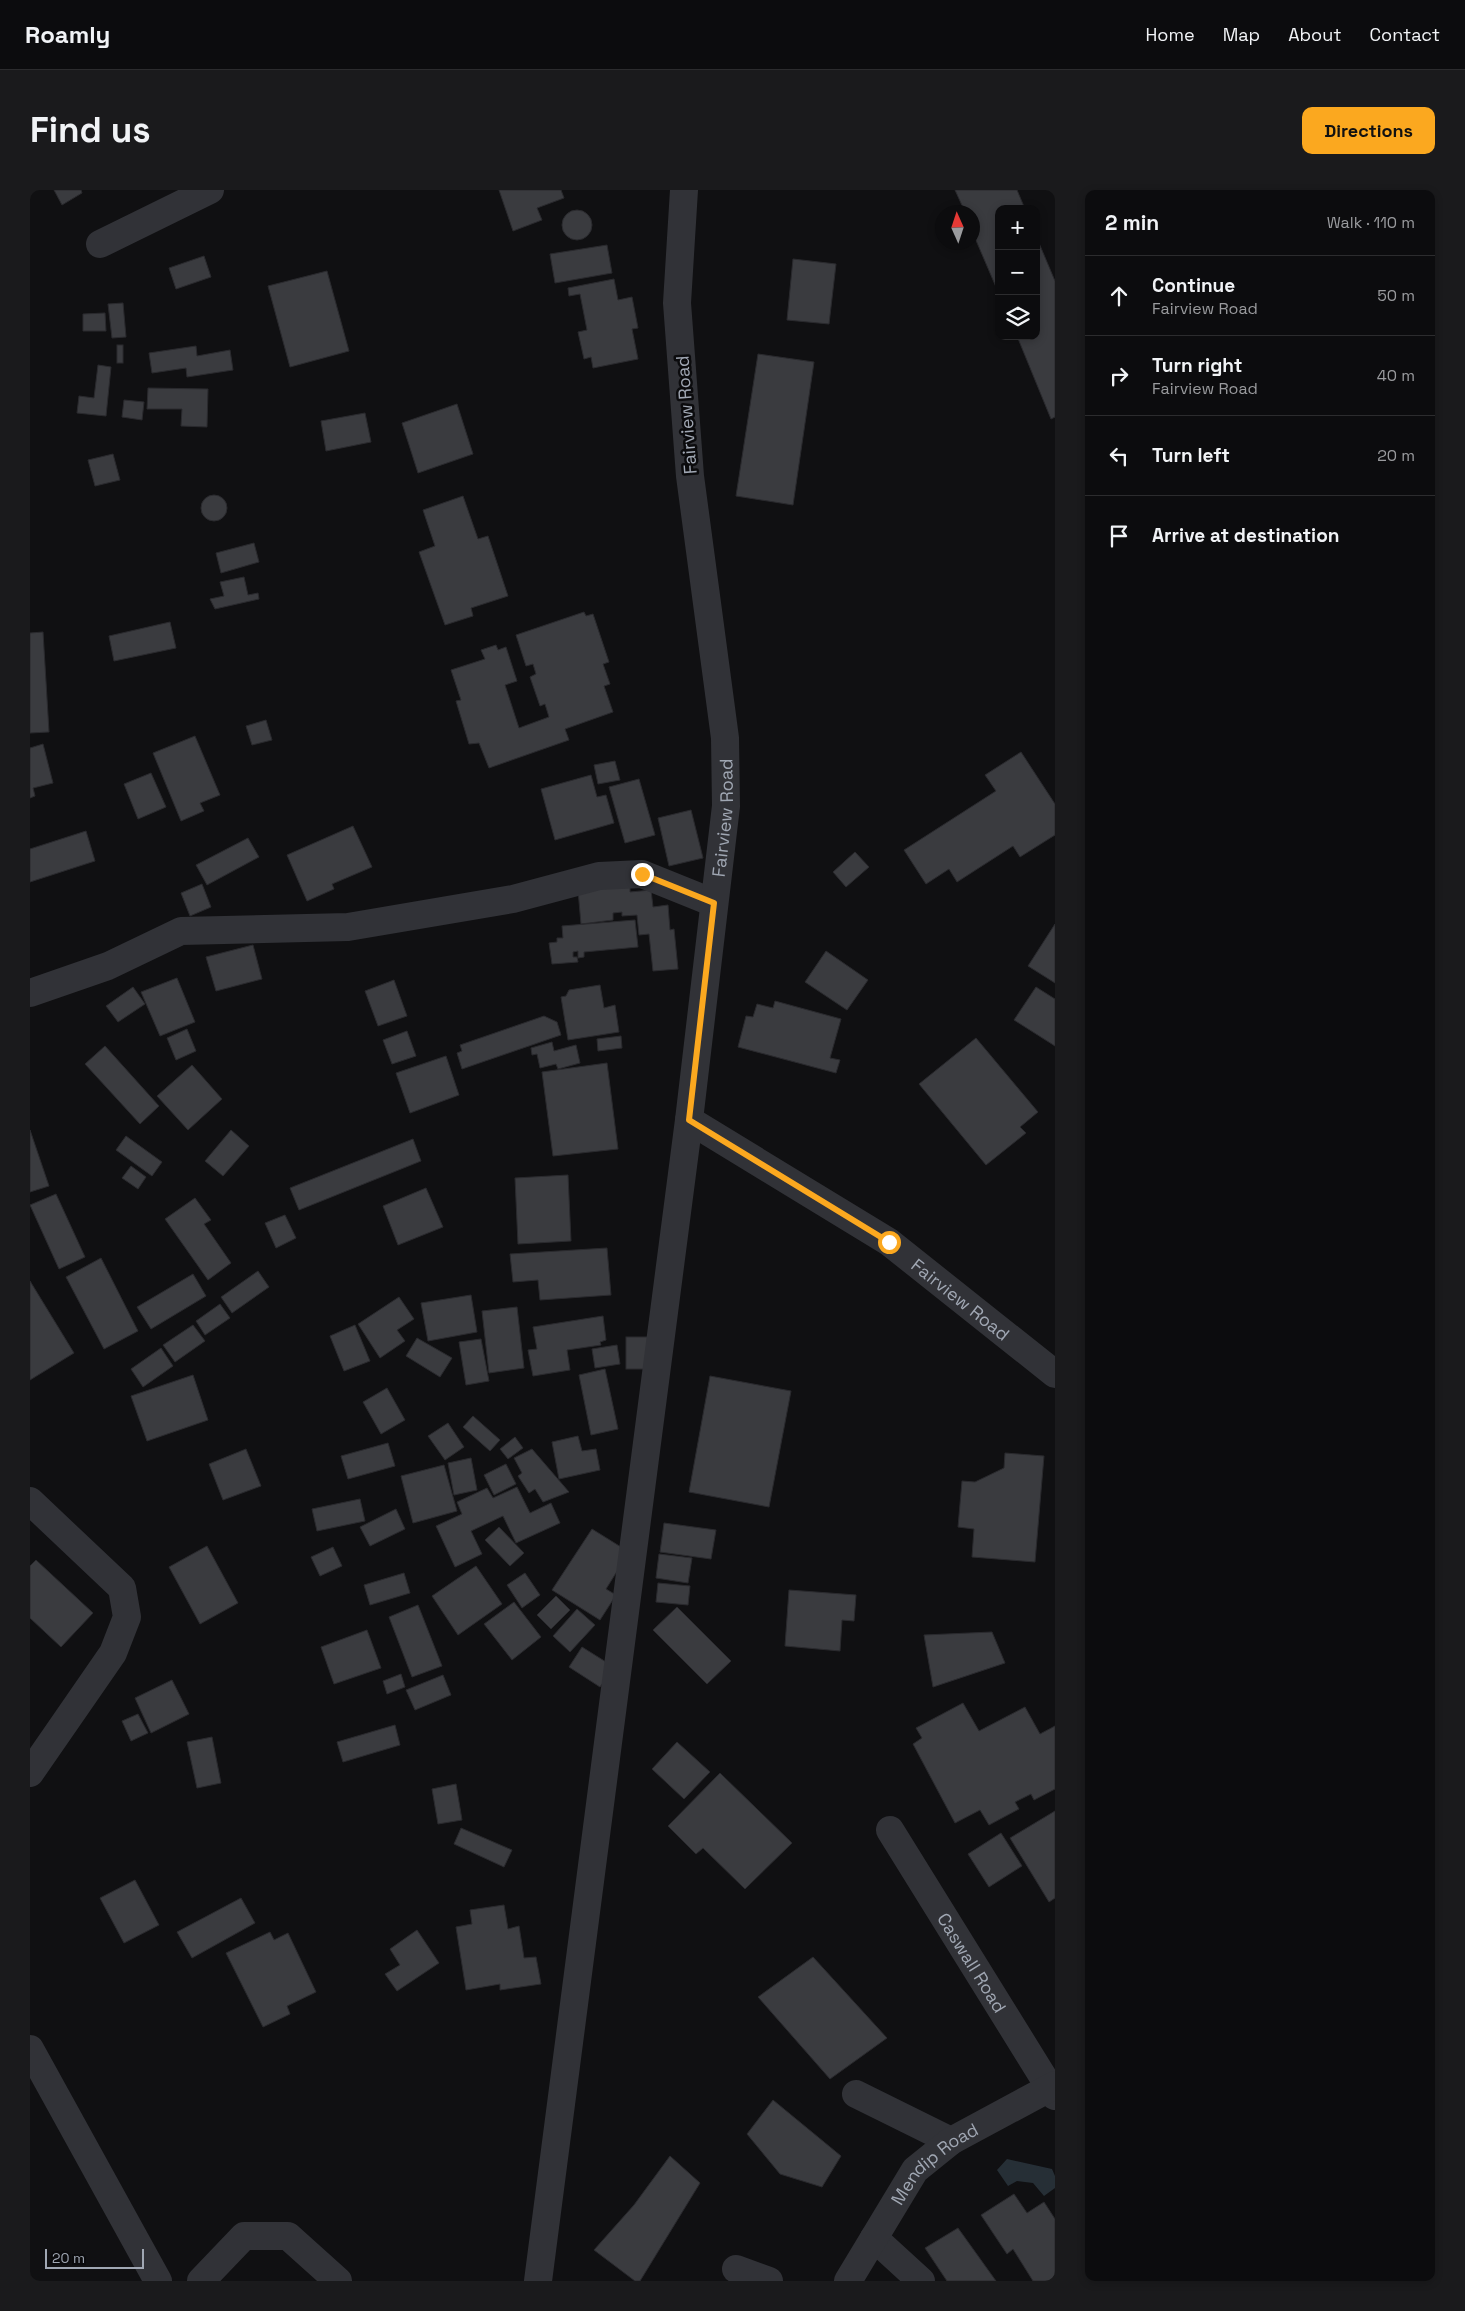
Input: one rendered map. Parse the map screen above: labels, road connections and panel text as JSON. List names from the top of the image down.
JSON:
{
  "streets": {
    "street": ["Fairview Road", "Caswall Road", "Mendip Road"]
  },
  "crossings": [
    ["Caswall Road", "Mendip Road"]
  ],
  "scale_bar": "20 m",
  "north": "top",
  "page": {
    "header": "Roamly",
    "nav": [
      "Home",
      "Map",
      "About",
      "Contact"
    ],
    "buttons": "Directions",
    "title": "Find us",
    "heading": ["2 min", "Walk · 110 m"],
    "map_buttons": ["+", "−"],
    "list": [
      ["Continue", "Fairview Road", "50 m"],
      ["Turn right", "Fairview Road", "40 m"],
      ["Turn left", "20 m"],
      "Arrive at destination"
    ],
    "scale": "20 m"
  }
}
